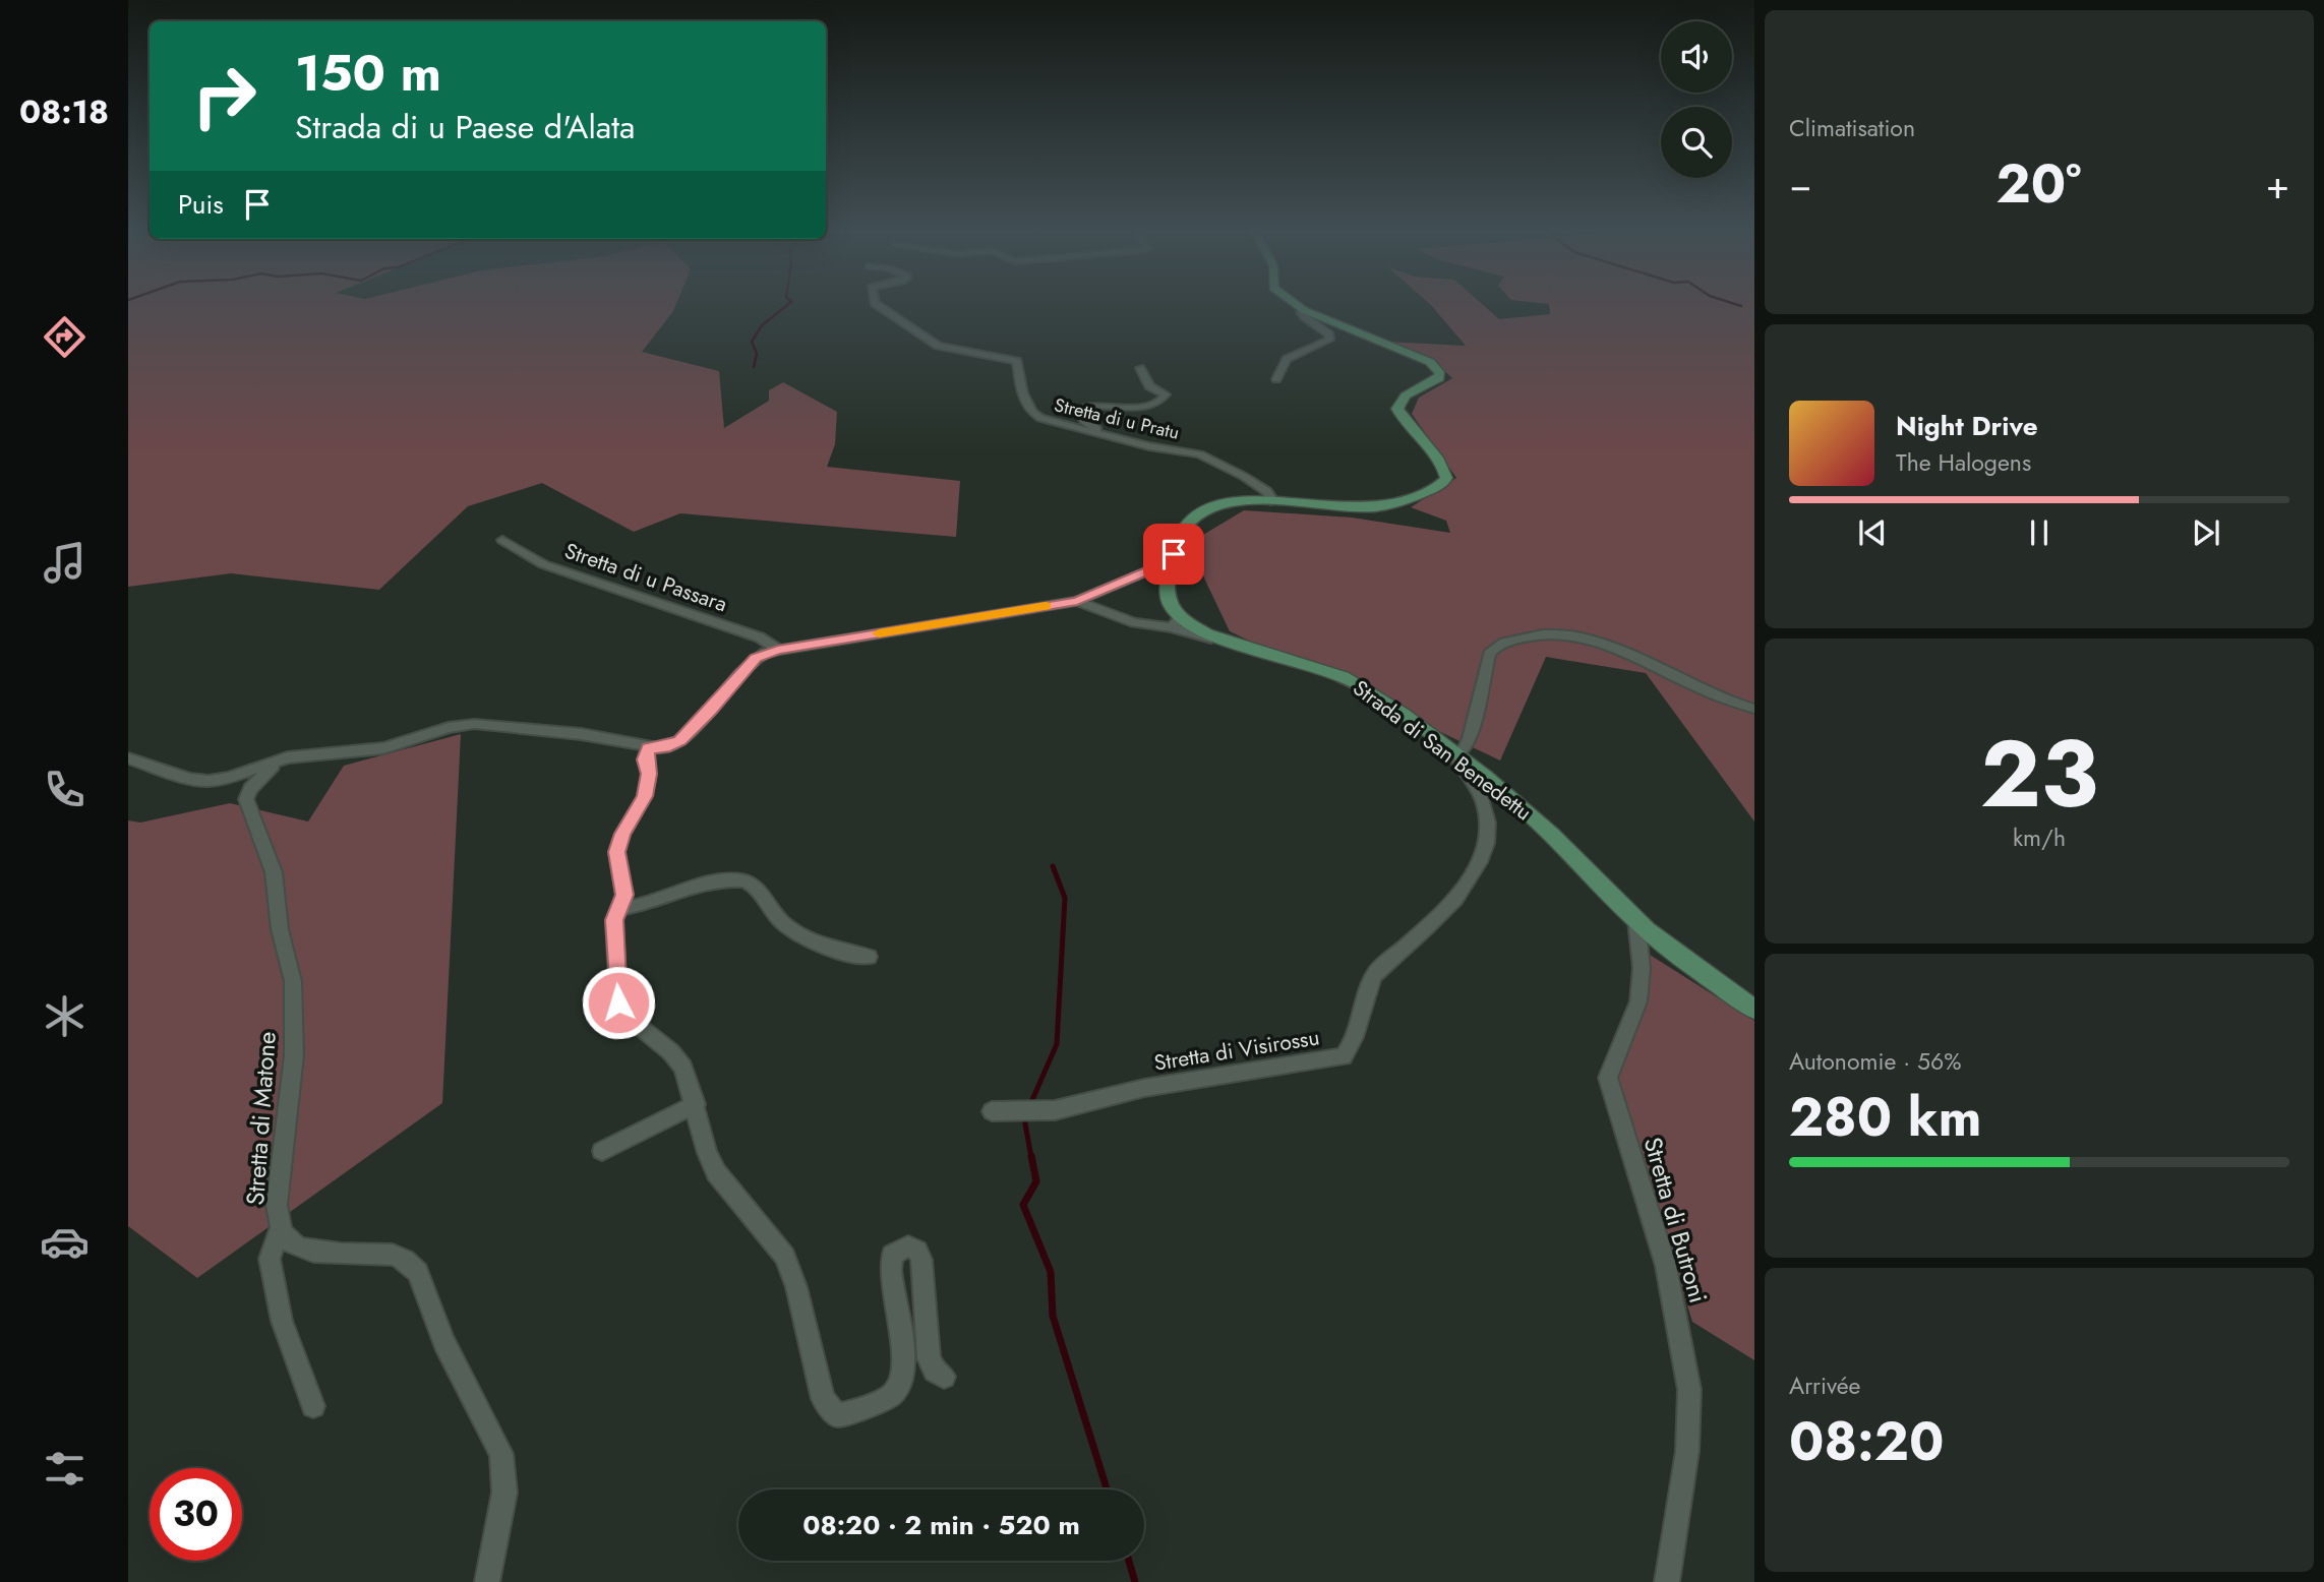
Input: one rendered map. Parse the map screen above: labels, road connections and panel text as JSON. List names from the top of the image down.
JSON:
{
  "streets": {
    "street": [
      "Stretta di u Pratu",
      "Stretta di u Passara",
      "Strada di San Benedettu",
      "Stretta di Visirossu",
      "Stretta di Matone",
      "Stretta di Butroni"
    ]
  },
  "crossings": [
    ["Strada di San Benedettu", "Stretta di Visirossu"],
    ["Strada di San Benedettu", "Stretta di Butroni"]
  ],
  "page": {
    "tabs": "08:18",
    "tile": [
      "Climatisation",
      ["23", "km/h"],
      ["Autonomie · 56%", "280 km"],
      ["Arrivée", "08:20"]
    ],
    "turn": ["150 m", "Strada di u Paese d'Alata"],
    "heat": ["−", "20°", "+"],
    "then": "Puis",
    "song": ["Night Drive", "The Halogens"],
    "limit": "30",
    "trip": "08:20 · 2 min · 520 m"
  }
}
